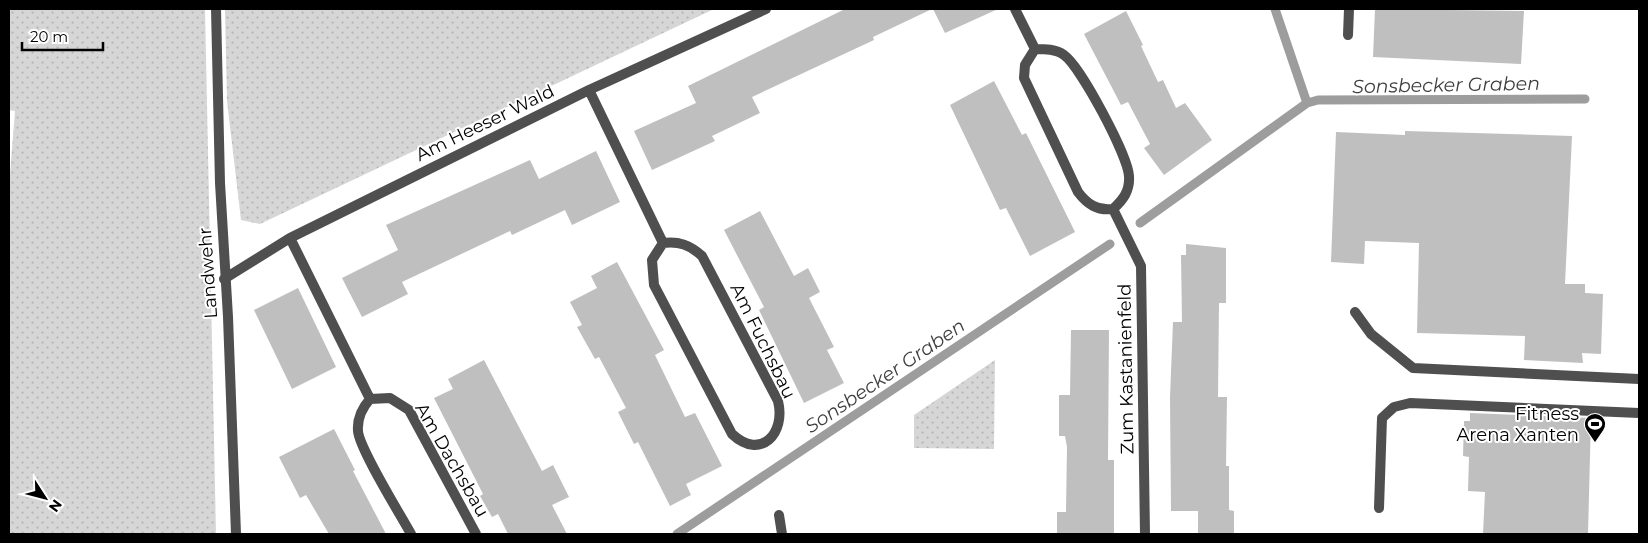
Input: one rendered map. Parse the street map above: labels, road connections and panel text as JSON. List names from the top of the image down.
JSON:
{
  "streets": {
    "street": [
      "Am Heeser Wald",
      "Landwehr",
      "Am Fuchsbau",
      "Zum Kastanienfeld",
      "Am Dachsbau"
    ]
  },
  "crossings": [
    ["Am Heeser Wald", "Landwehr"]
  ],
  "water": ["Sonsbecker Graben"],
  "places": {
    "sports": ["Fitness Arena Xanten"]
  },
  "scale_bar": "20 m",
  "north": "bottom right"
}
